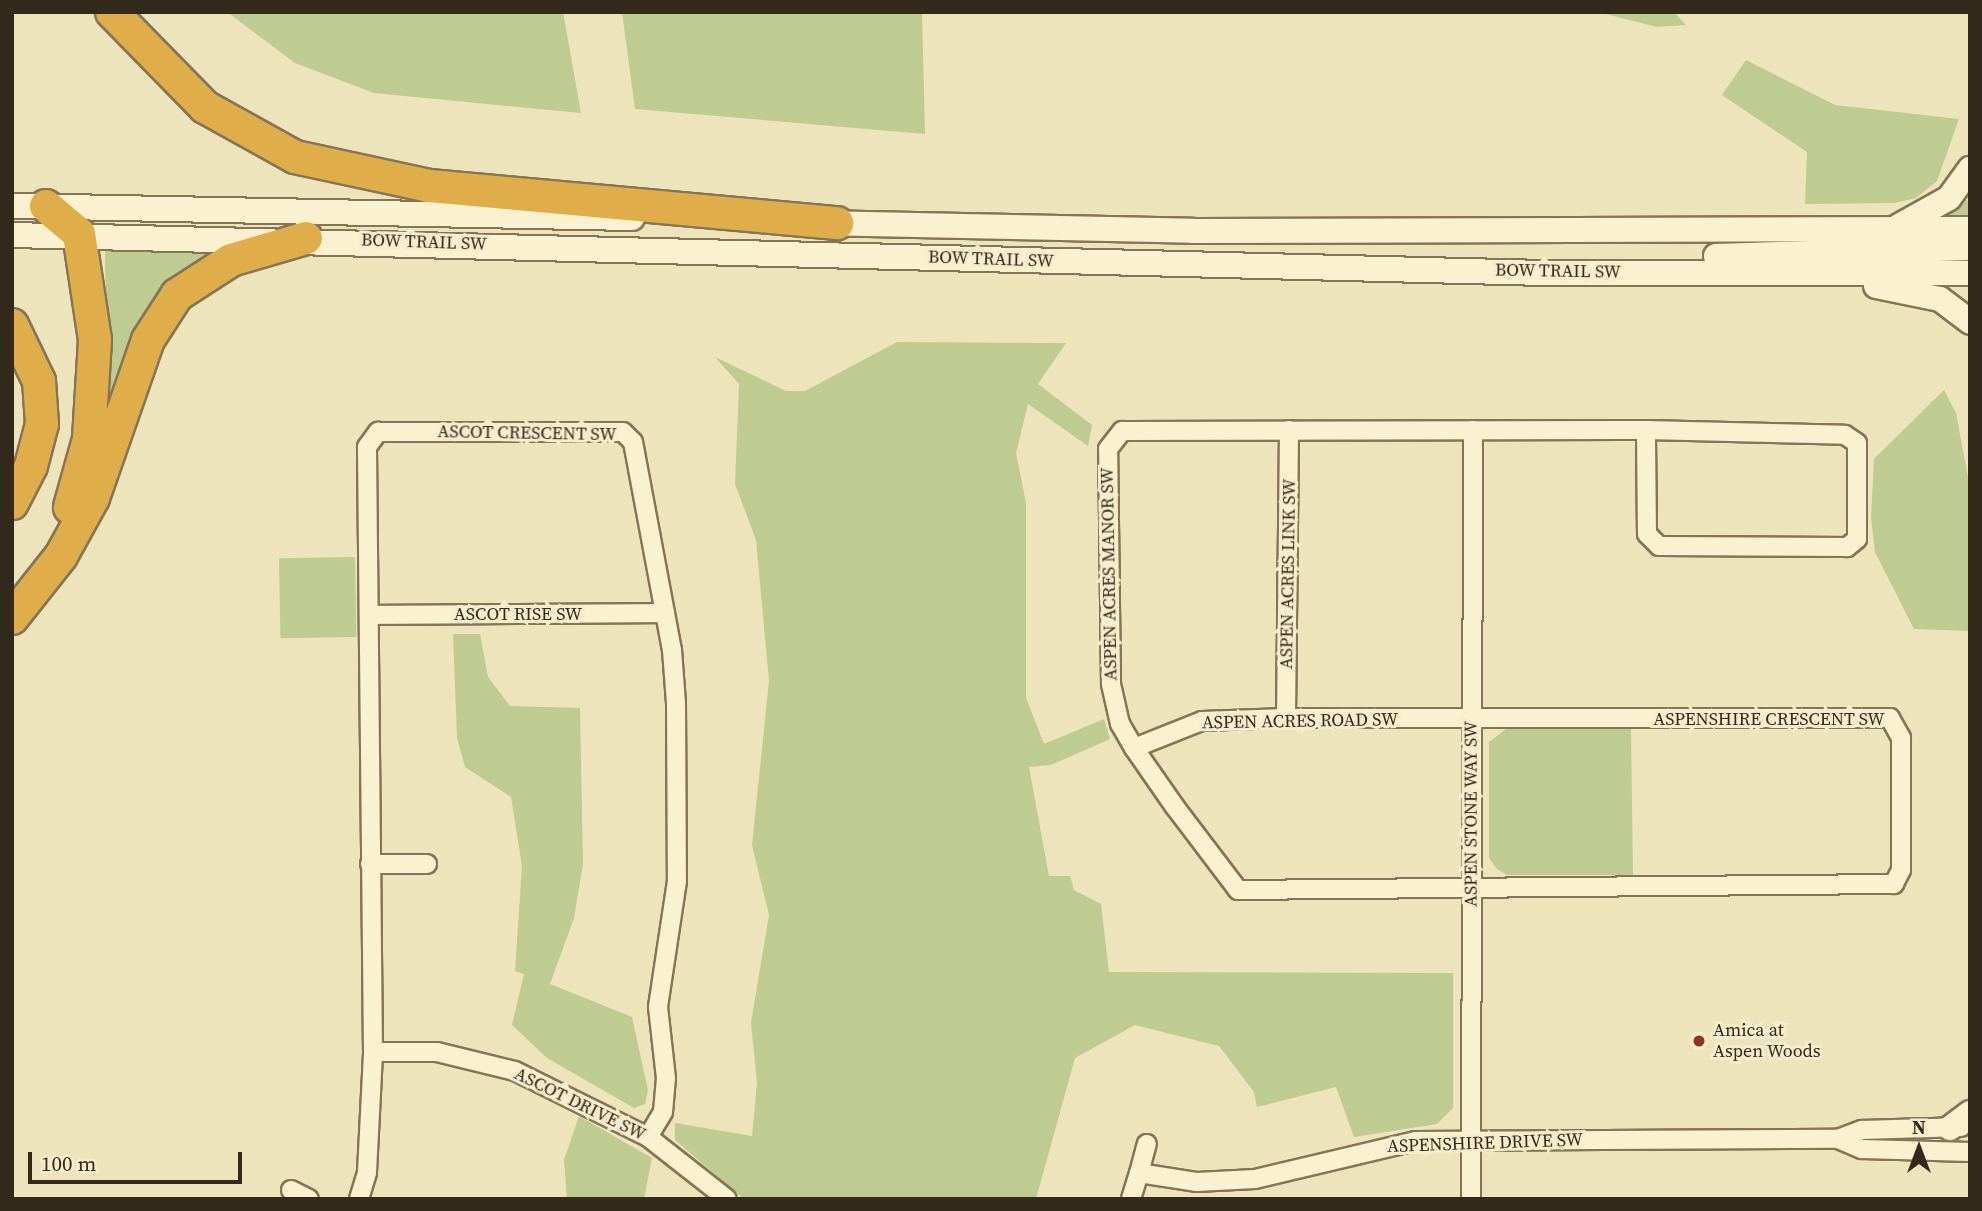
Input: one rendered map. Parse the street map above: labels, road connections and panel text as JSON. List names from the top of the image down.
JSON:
{
  "streets": {
    "main road": ["BOW TRAIL SW"],
    "street": [
      "ASCOT CRESCENT SW",
      "ASPEN ACRES MANOR SW",
      "ASPEN ACRES LINK SW",
      "ASCOT RISE SW",
      "ASPENSHIRE CRESCENT SW",
      "ASPEN ACRES ROAD SW",
      "ASPEN STONE WAY SW",
      "ASCOT DRIVE SW",
      "ASPENSHIRE DRIVE SW"
    ]
  },
  "crossings": [
    ["ASCOT CRESCENT SW", "ASCOT RISE SW"],
    ["ASCOT CRESCENT SW", "ASCOT DRIVE SW"],
    ["ASPEN ACRES MANOR SW", "ASPEN ACRES LINK SW"],
    ["ASPEN ACRES MANOR SW", "ASPENSHIRE CRESCENT SW"],
    ["ASPEN ACRES MANOR SW", "ASPEN ACRES ROAD SW"],
    ["ASPEN ACRES MANOR SW", "ASPEN STONE WAY SW"],
    ["ASPEN ACRES LINK SW", "ASPEN ACRES ROAD SW"],
    ["ASPENSHIRE CRESCENT SW", "ASPEN ACRES ROAD SW"],
    ["ASPENSHIRE CRESCENT SW", "ASPEN STONE WAY SW"],
    ["ASPEN ACRES ROAD SW", "ASPEN STONE WAY SW"],
    ["ASPEN STONE WAY SW", "ASPENSHIRE DRIVE SW"]
  ],
  "places": ["Amica at Aspen Woods"],
  "scale_bar": "100 m",
  "north": "top"
}
